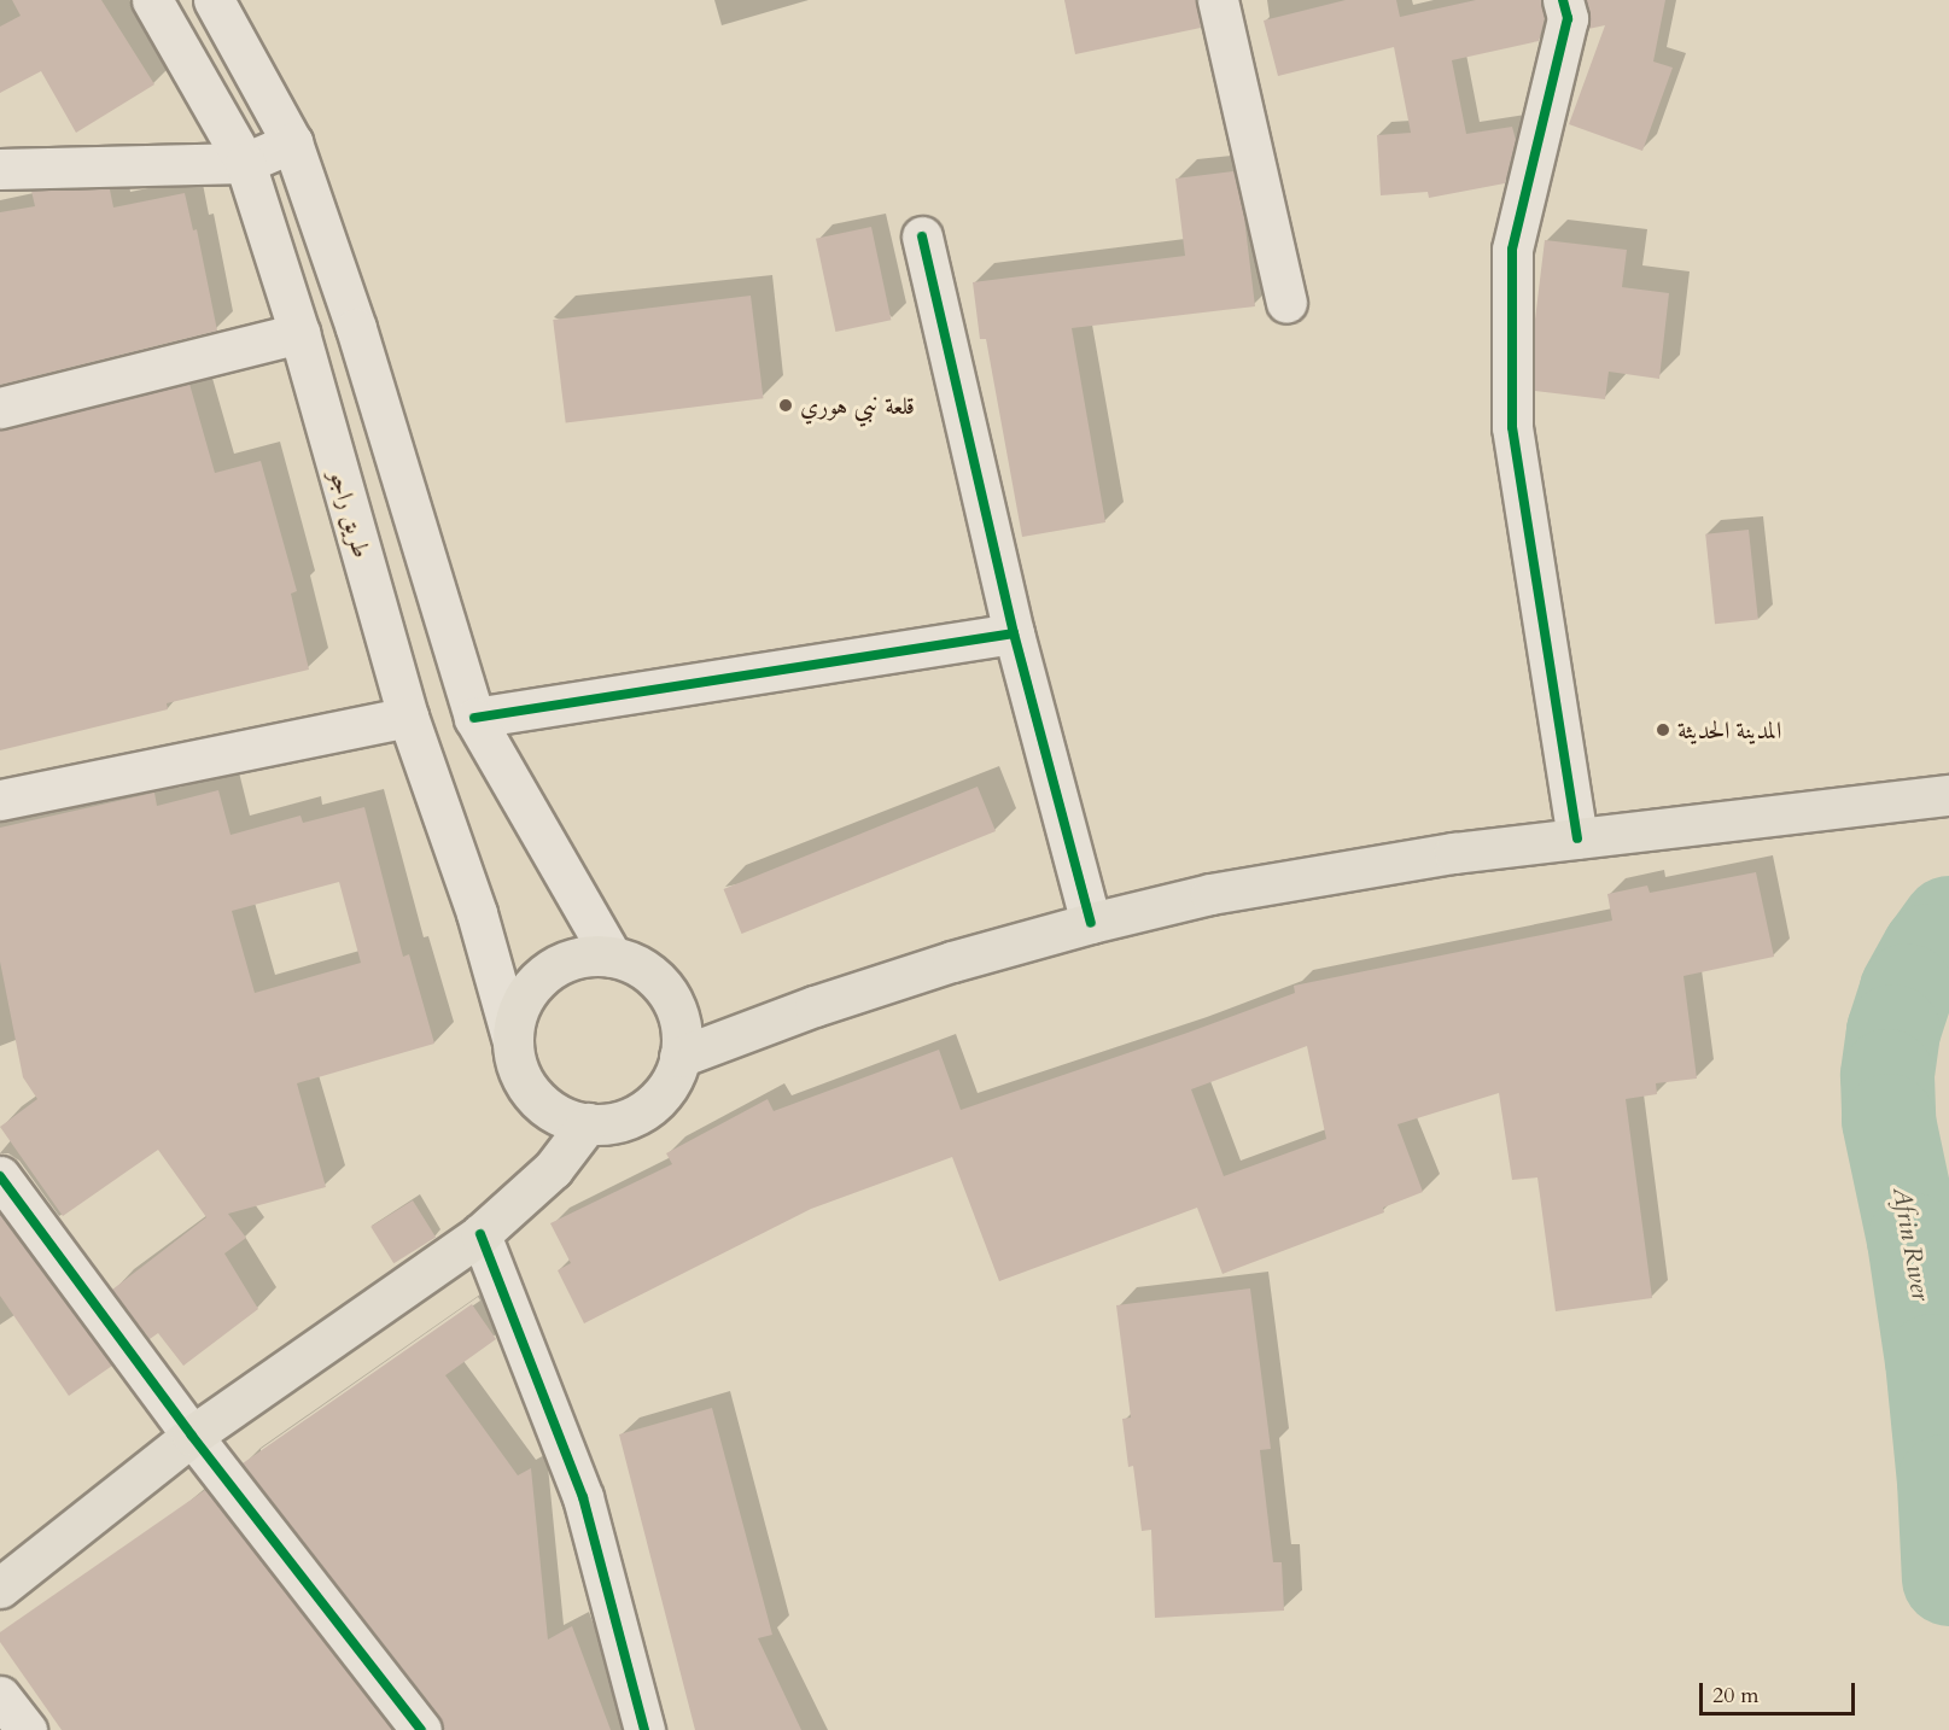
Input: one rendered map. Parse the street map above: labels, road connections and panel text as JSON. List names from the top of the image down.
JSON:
{
  "streets": {
    "street": ["طريق راجو"]
  },
  "water": ["Afrin Rıver"],
  "places": ["قلعة نبي هوري", "المدينة الحديثة"],
  "scale_bar": "20 m"
}
